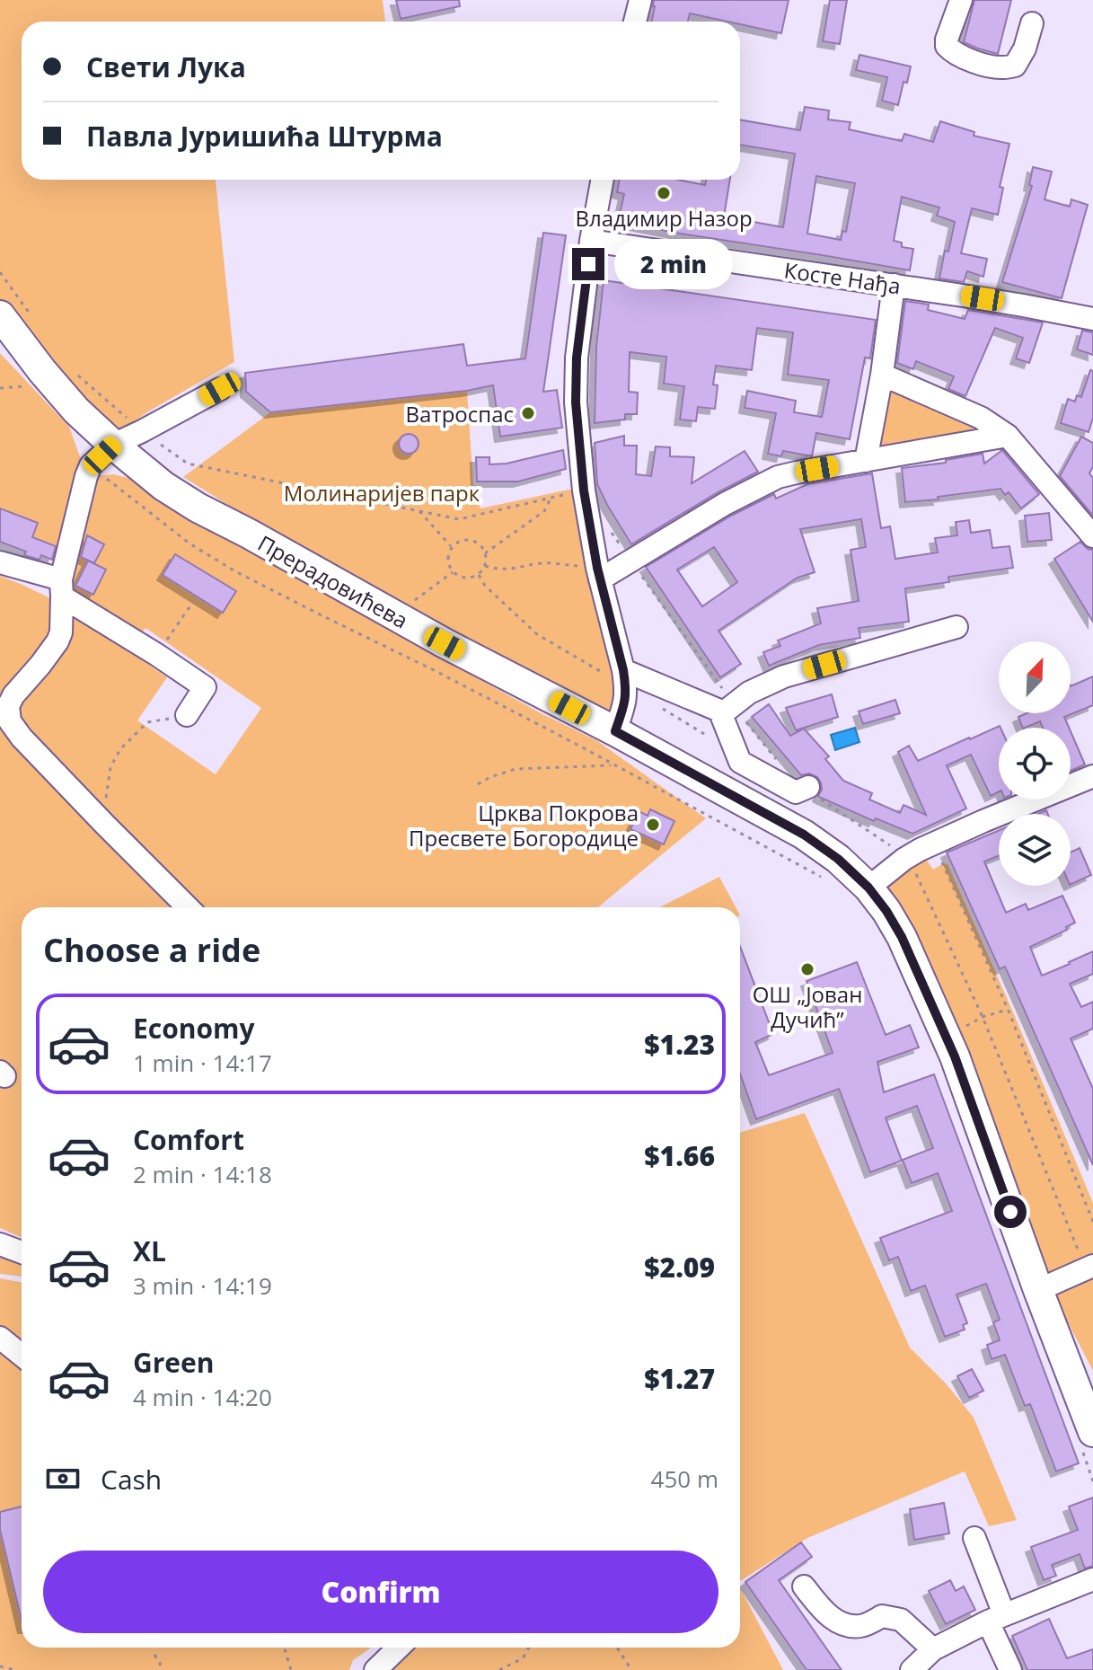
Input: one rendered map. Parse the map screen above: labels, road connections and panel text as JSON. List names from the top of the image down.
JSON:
{
  "streets": {
    "main road": ["Прерадовићева"],
    "street": ["Косте Нађа"]
  },
  "parks": ["Молинаријев парк"],
  "places": [
    "Владимир Назор",
    "Ватроспас",
    "Црква Покрова Пресвете Богородице",
    "ОШ „Јован Дучић”"
  ],
  "north": "top right",
  "page": {
    "banner": ["Свети Лука", "Павла Јуришића Штурма"],
    "bubble": "2 min",
    "heading": "Choose a ride",
    "list": [
      {
        "name": "Economy",
        "note": "1 min · 14:17",
        "value": "$1.23"
      },
      {
        "name": "Comfort",
        "note": "2 min · 14:18",
        "value": "$1.66"
      },
      {
        "name": "XL",
        "note": "3 min · 14:19",
        "value": "$2.09"
      },
      {
        "name": "Green",
        "note": "4 min · 14:20",
        "value": "$1.27"
      }
    ],
    "pay": ["Cash", "450 m"],
    "buttons": "Confirm"
  }
}
